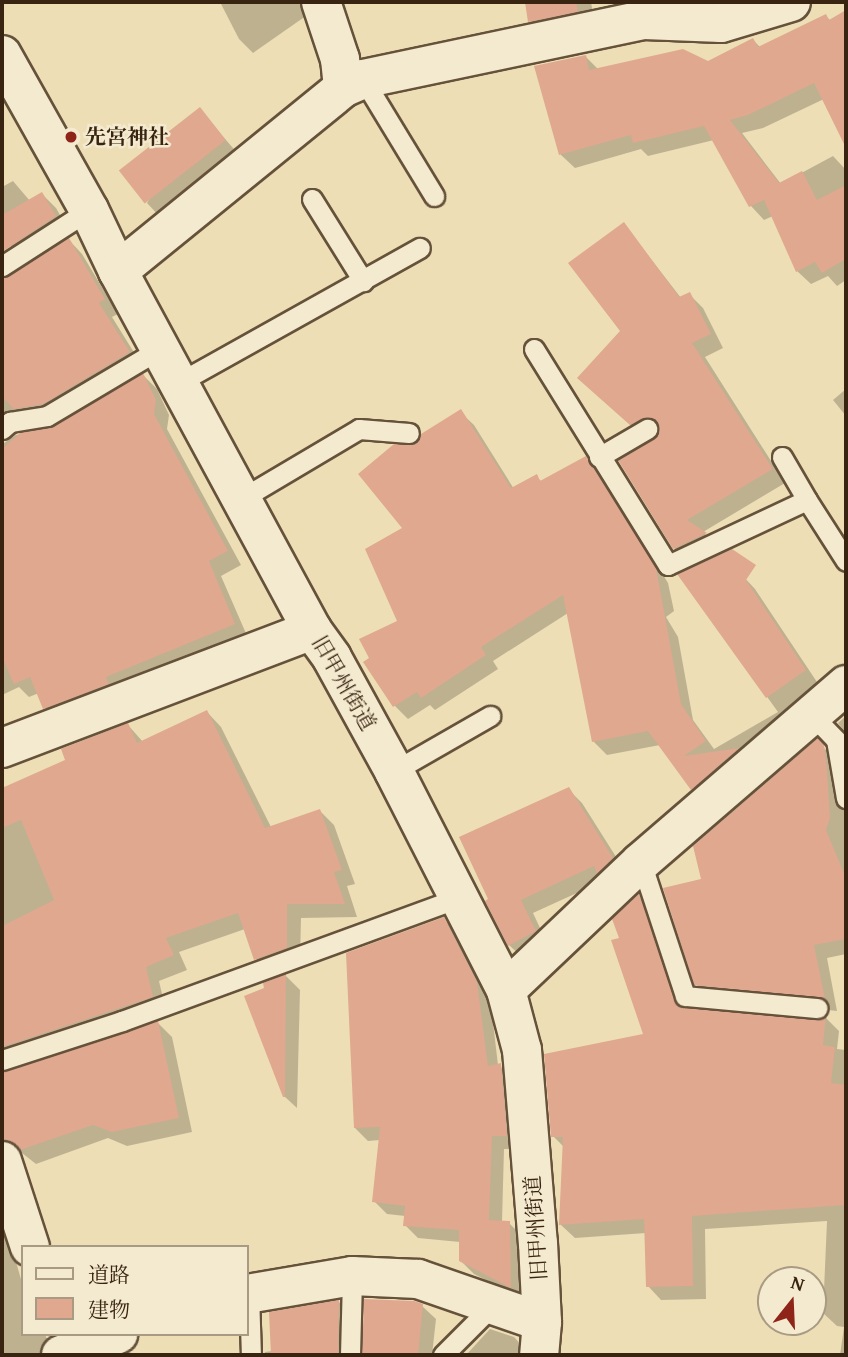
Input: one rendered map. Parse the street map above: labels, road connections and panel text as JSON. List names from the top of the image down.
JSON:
{
  "streets": {
    "street": ["旧甲州街道"]
  },
  "places": ["先宮神社"],
  "legend": ["道路", "建物"],
  "north": "top"
}
